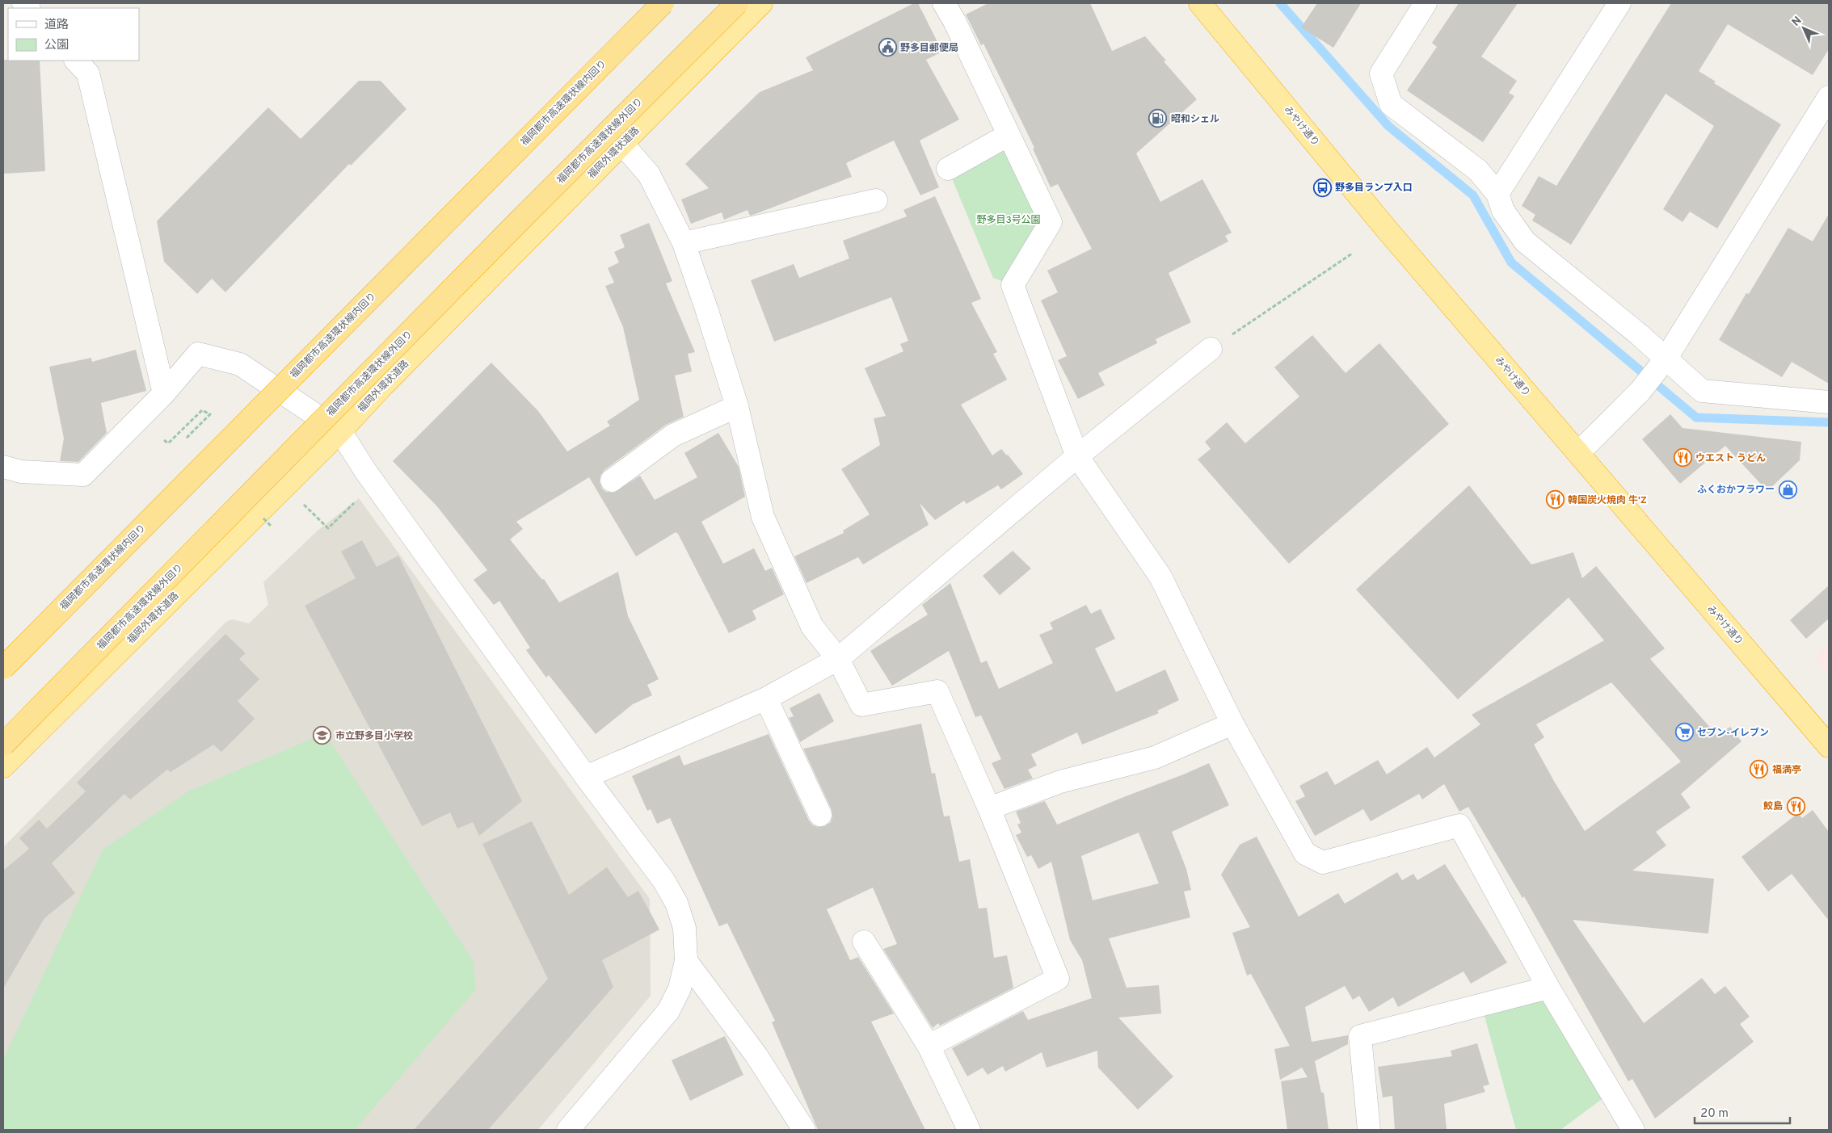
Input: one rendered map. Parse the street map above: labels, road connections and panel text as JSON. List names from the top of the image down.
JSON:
{
  "streets": {
    "highway": [
      "福岡都市高速環状線内回り",
      "みやけ通り",
      "福岡都市高速環状線外回り",
      "福岡外環状道路"
    ]
  },
  "parks": ["野多目3号公園"],
  "places": {
    "public building": ["野多目郵便局"],
    "fuel station": ["昭和シェル"],
    "bus stop": ["野多目ランプ入口"],
    "restaurant": [
      "ウエスト うどん",
      "韓国炭火焼肉 牛'Z",
      "福満亭",
      "鮫島"
    ],
    "shop": ["ふくおかフラワー"],
    "supermarket": ["セブン-イレブン"],
    "school or university": ["市立野多目小学校"]
  },
  "legend": ["道路", "公園"],
  "scale_bar": "20 m",
  "north": "top left"
}
